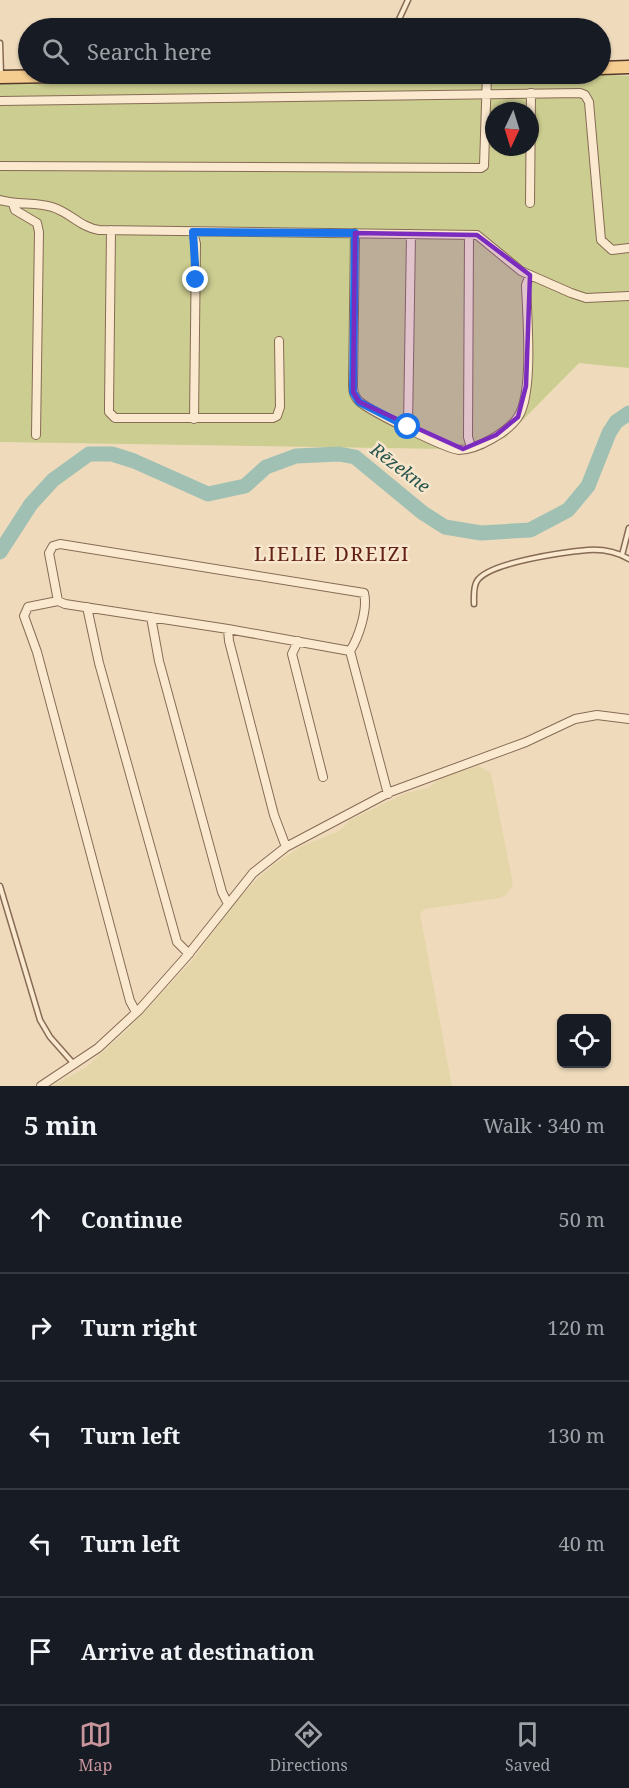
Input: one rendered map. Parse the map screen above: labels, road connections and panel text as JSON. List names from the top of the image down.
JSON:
{
  "districts": ["LIELIE DREIZI"],
  "water": ["Rēzekne"],
  "north": "bottom",
  "page": {
    "search": "Search here",
    "heading": ["5 min", "Walk · 340 m"],
    "list": [
      ["Continue", "50 m"],
      ["Turn right", "120 m"],
      ["Turn left", "130 m"],
      ["Turn left", "40 m"],
      "Arrive at destination"
    ],
    "nav": ["Map", "Directions", "Saved"]
  }
}
